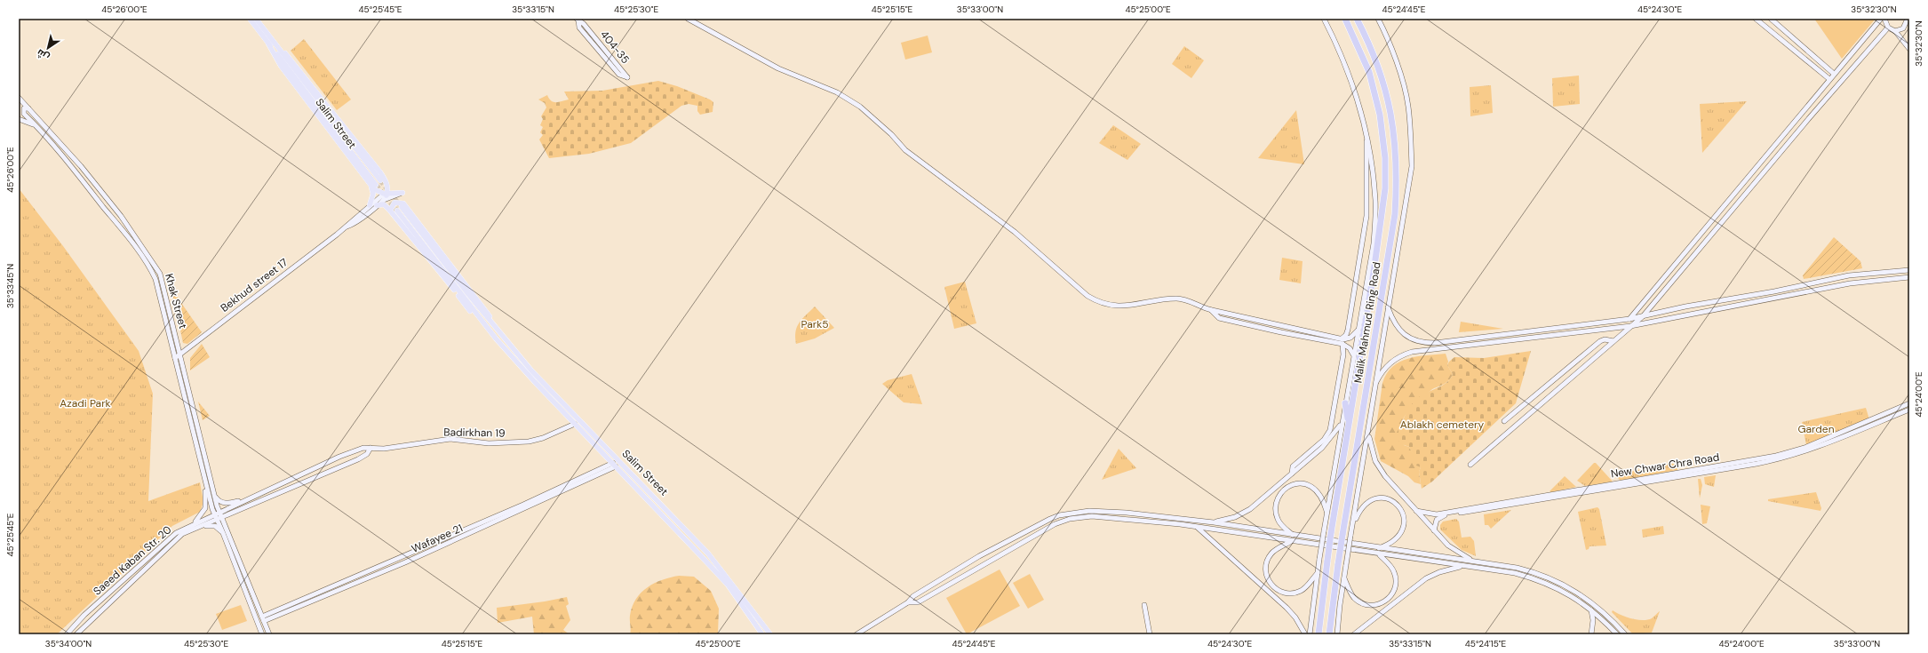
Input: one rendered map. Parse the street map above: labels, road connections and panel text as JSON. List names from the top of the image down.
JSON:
{
  "streets": {
    "highway": ["Malik Mahmud Ring Road"],
    "main road": [
      "404-35",
      "Salim Street",
      "Bekhud street 17",
      "Khak Street",
      "Badirkhan 19",
      "New Chwar Chra Road",
      "Wafayee 21",
      "Saeed Kaban Str. 20"
    ]
  },
  "crossings": [
    ["Salim Street", "Bekhud street 17"],
    ["Salim Street", "Badirkhan 19"],
    ["Salim Street", "Wafayee 21"],
    ["Bekhud street 17", "Khak Street"],
    ["Khak Street", "Badirkhan 19"],
    ["Khak Street", "Saeed Kaban Str. 20"],
    ["Badirkhan 19", "Saeed Kaban Str. 20"]
  ],
  "parks": [
    "Park5",
    "Azadi Park",
    "Ablakh cemetery",
    "Garden"
  ],
  "north": "bottom left",
  "coordinates": [
    "45°26'00\"E",
    "45°25'45\"E",
    "35°33'15\"N",
    "45°25'30\"E",
    "45°25'15\"E",
    "35°33'00\"N",
    "45°25'00\"E",
    "45°24'45\"E",
    "45°24'30\"E",
    "35°32'30\"N",
    "35°33'45\"N",
    "45°24'00\"E",
    "35°34'00\"N",
    "45°24'15\"E"
  ]
}
